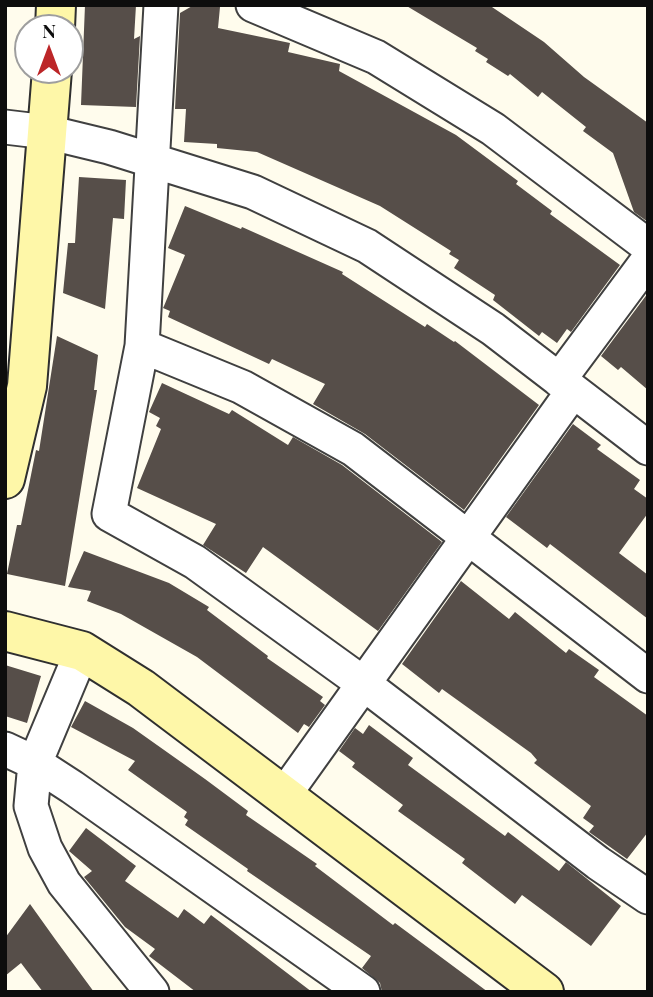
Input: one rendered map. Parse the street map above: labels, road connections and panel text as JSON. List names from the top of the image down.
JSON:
{
  "north": "top"
}
